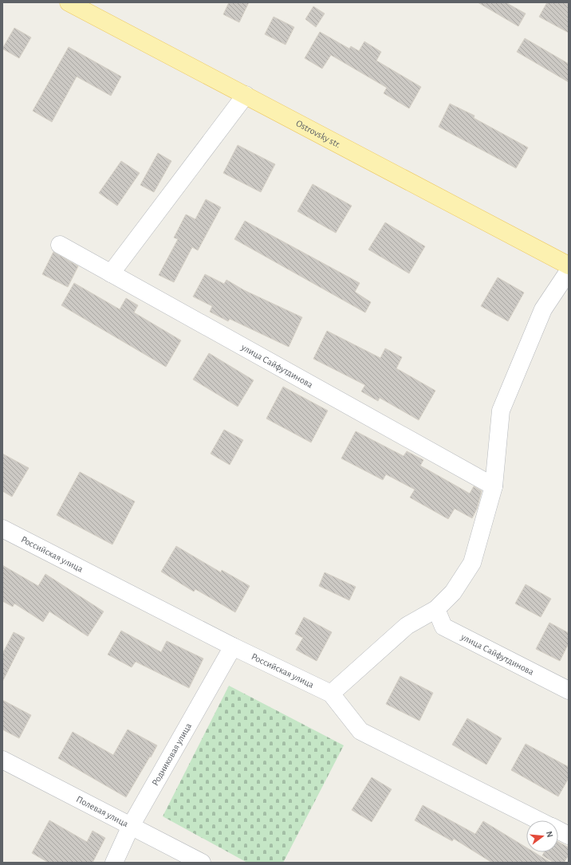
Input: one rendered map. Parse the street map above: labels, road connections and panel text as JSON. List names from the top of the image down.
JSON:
{
  "streets": {
    "main road": ["Ostrovsky str."],
    "street": [
      "улица Сайфутдинова",
      "Российская улица",
      "Родниковая улица",
      "Полевая улица"
    ]
  },
  "crossings": [
    ["Российская улица", "Родниковая улица"],
    ["Родниковая улица", "Полевая улица"]
  ],
  "north": "right"
}
